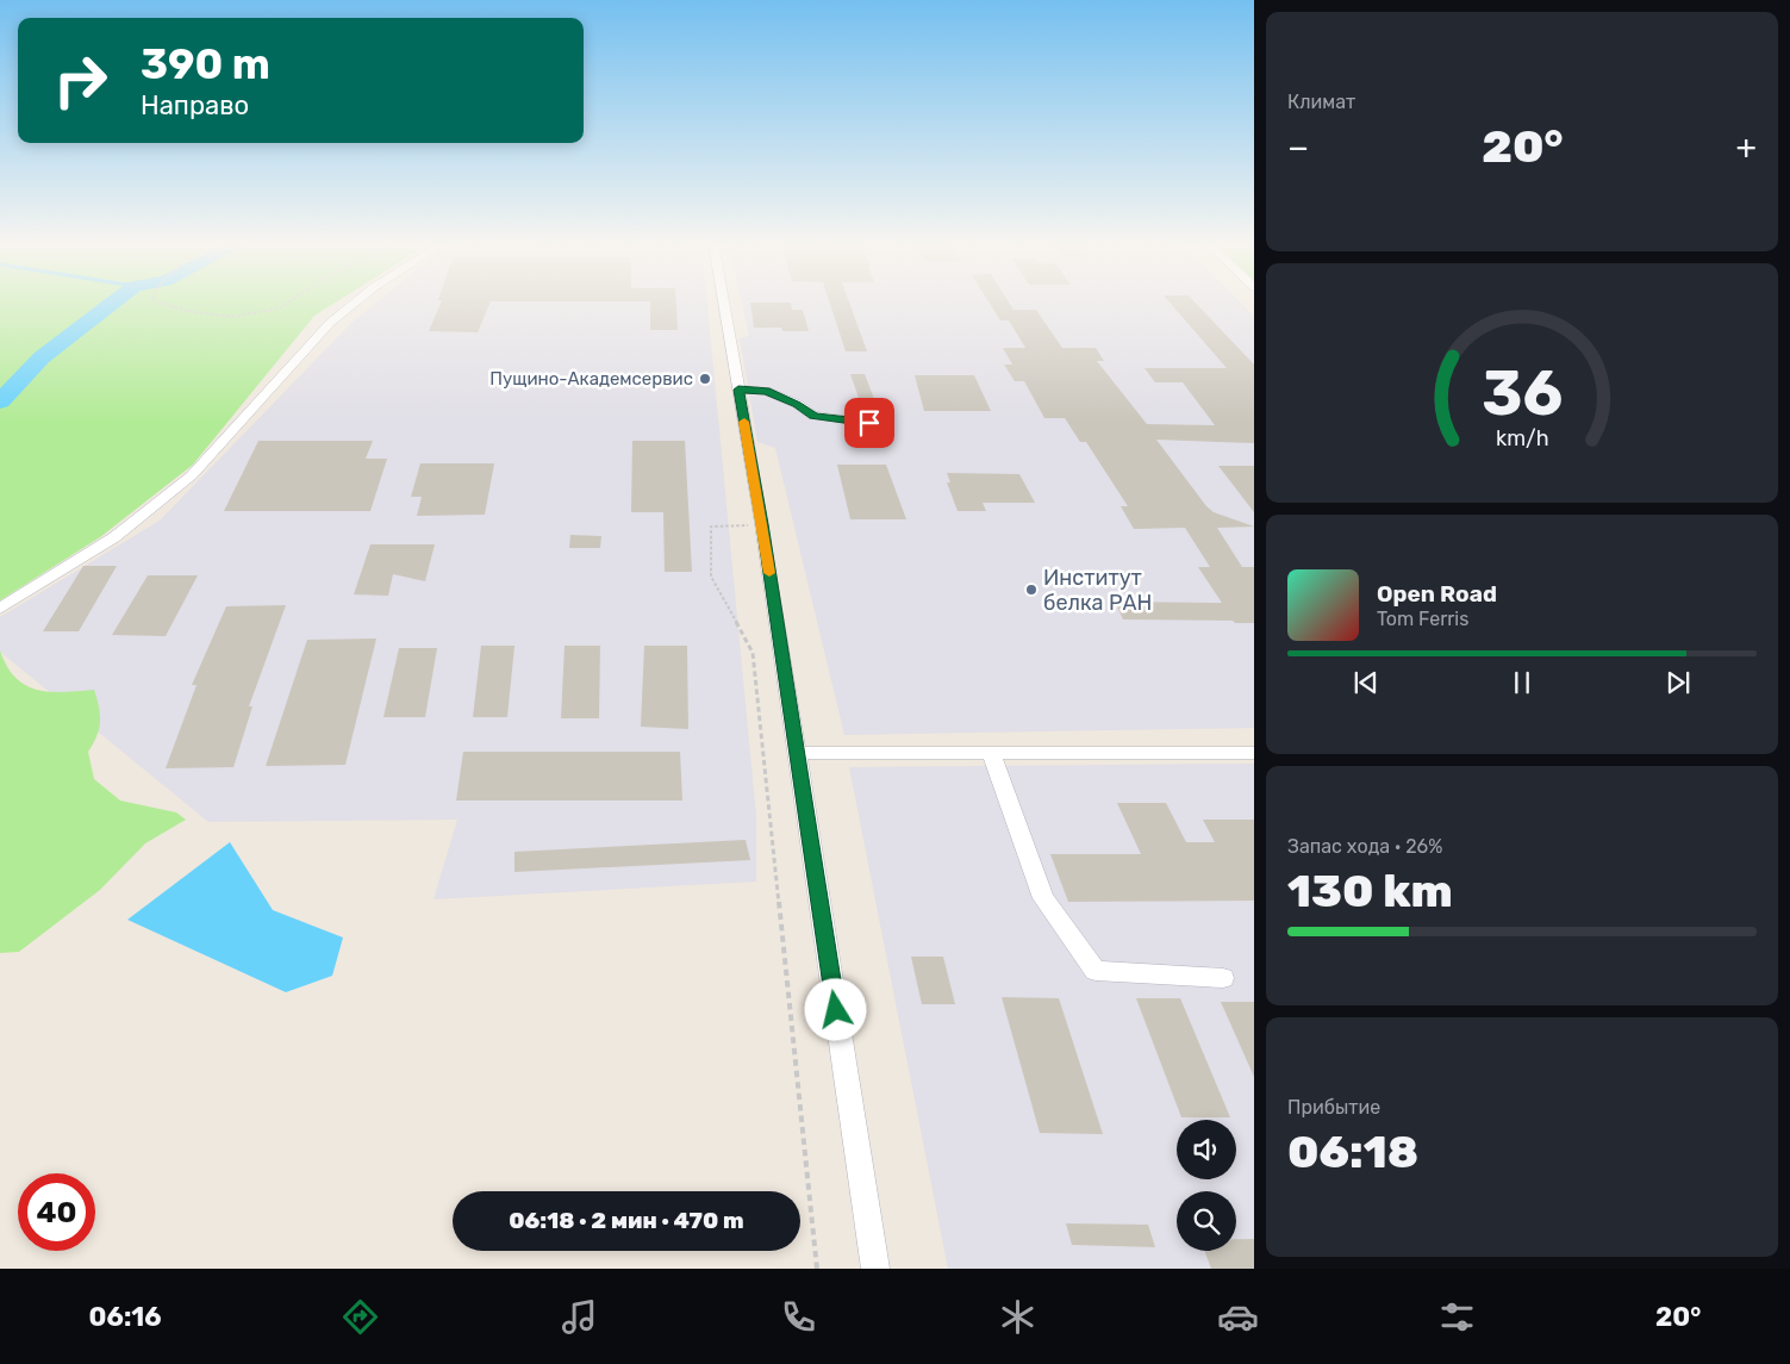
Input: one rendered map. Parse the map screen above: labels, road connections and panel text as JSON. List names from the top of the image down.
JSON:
{
  "places": ["Пущино-Академсервис", "Институт белка РАН"],
  "page": {
    "tile": [
      "Климат",
      ["Запас хода · 26%", "130 km"],
      ["Прибытие", "06:18"]
    ],
    "turn": ["390 m", "Направо"],
    "heat": ["−", "20°", "+"],
    "song": ["Open Road", "Tom Ferris"],
    "limit": "40",
    "trip": "06:18 · 2 мин · 470 m",
    "tabs": ["06:16", "20°"],
    "gauge": ["36", "km/h"]
  }
}
